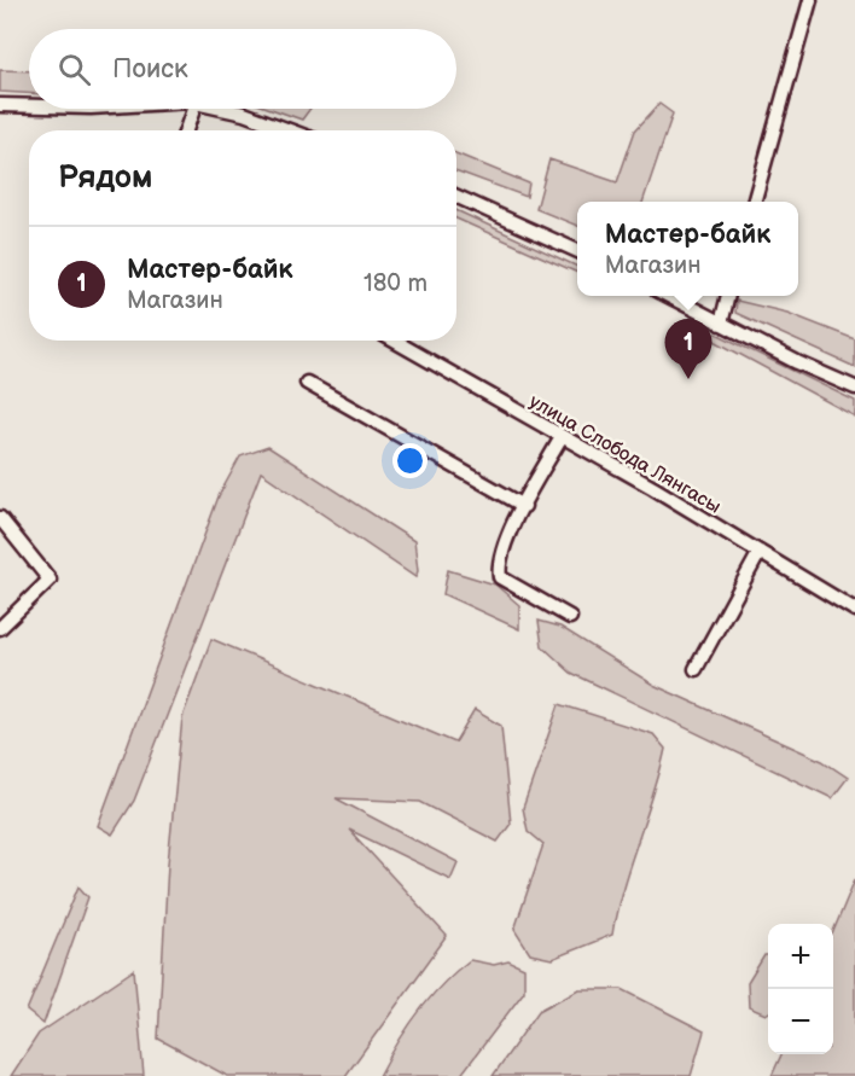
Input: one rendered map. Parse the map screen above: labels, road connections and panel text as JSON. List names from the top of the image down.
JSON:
{
  "streets": {
    "street": ["улица Слобода Лянгасы"]
  },
  "page": {
    "search": "Поиск",
    "heading": "Рядом",
    "popup": ["Мастер-байк", "Магазин"],
    "list": [
      {
        "mark": "1",
        "name": "Мастер-байк",
        "note": "Магазин",
        "value": "180 m"
      }
    ],
    "pins": "1",
    "map_buttons": ["+", "−"]
  }
}
